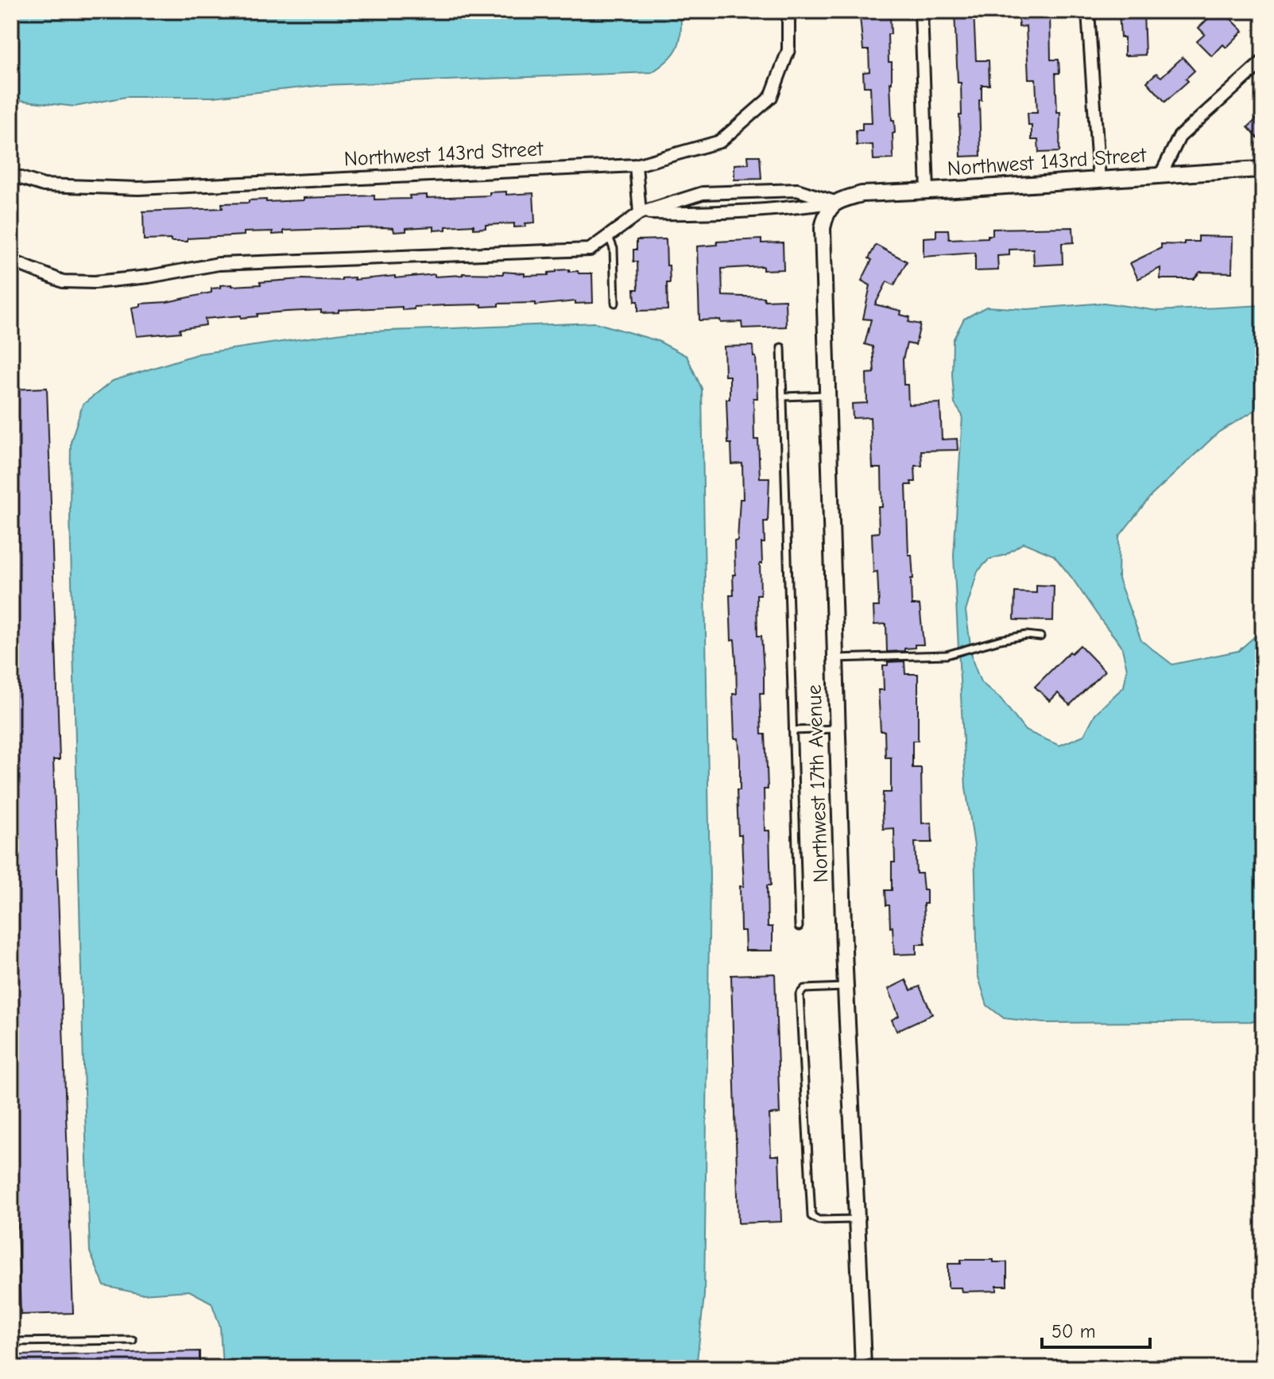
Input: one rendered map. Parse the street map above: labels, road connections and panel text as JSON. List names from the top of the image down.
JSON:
{
  "streets": {
    "street": ["Northwest 143rd Street", "Northwest 17th Avenue"]
  },
  "crossings": [
    ["Northwest 143rd Street", "Northwest 17th Avenue"]
  ],
  "scale_bar": "50 m"
}
